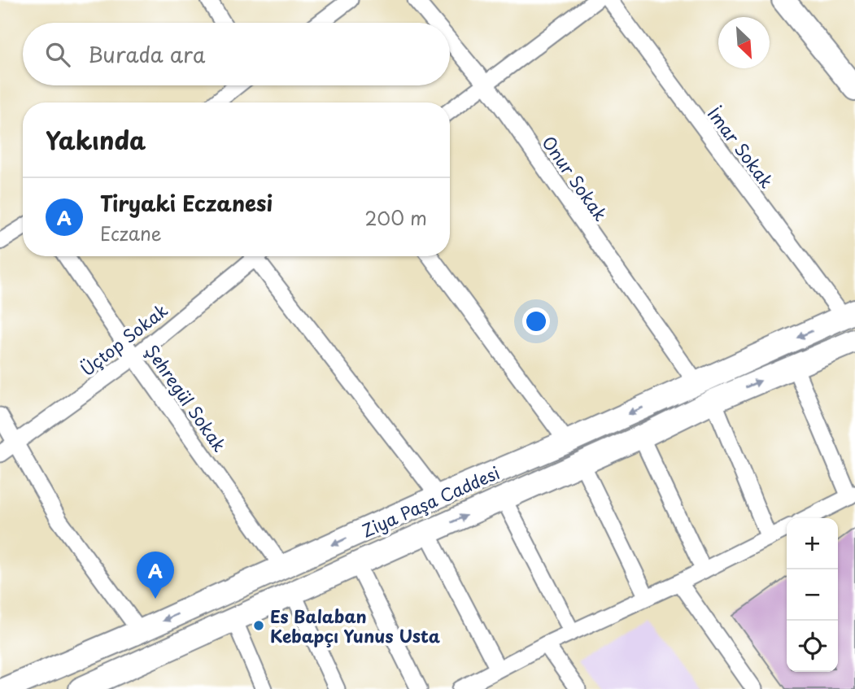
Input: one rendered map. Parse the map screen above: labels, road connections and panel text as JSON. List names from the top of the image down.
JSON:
{
  "streets": {
    "main road": ["Ziya Paşa Caddesi"],
    "street": [
      "İmar Sokak",
      "Onur Sokak",
      "Üçtop Sokak",
      "Şehregül Sokak"
    ]
  },
  "crossings": [
    ["İmar Sokak", "Ziya Paşa Caddesi"],
    ["Onur Sokak", "Ziya Paşa Caddesi"],
    ["Üçtop Sokak", "Şehregül Sokak"],
    ["Şehregül Sokak", "Ziya Paşa Caddesi"]
  ],
  "places": ["Es Balaban Kebapçı Yunus Usta"],
  "north": "bottom right",
  "page": {
    "search": "Burada ara",
    "heading": "Yakında",
    "list": [
      {
        "mark": "A",
        "name": "Tiryaki Eczanesi",
        "note": "Eczane",
        "value": "200 m"
      }
    ],
    "map_buttons": ["+", "−"],
    "pins": "A"
  }
}
